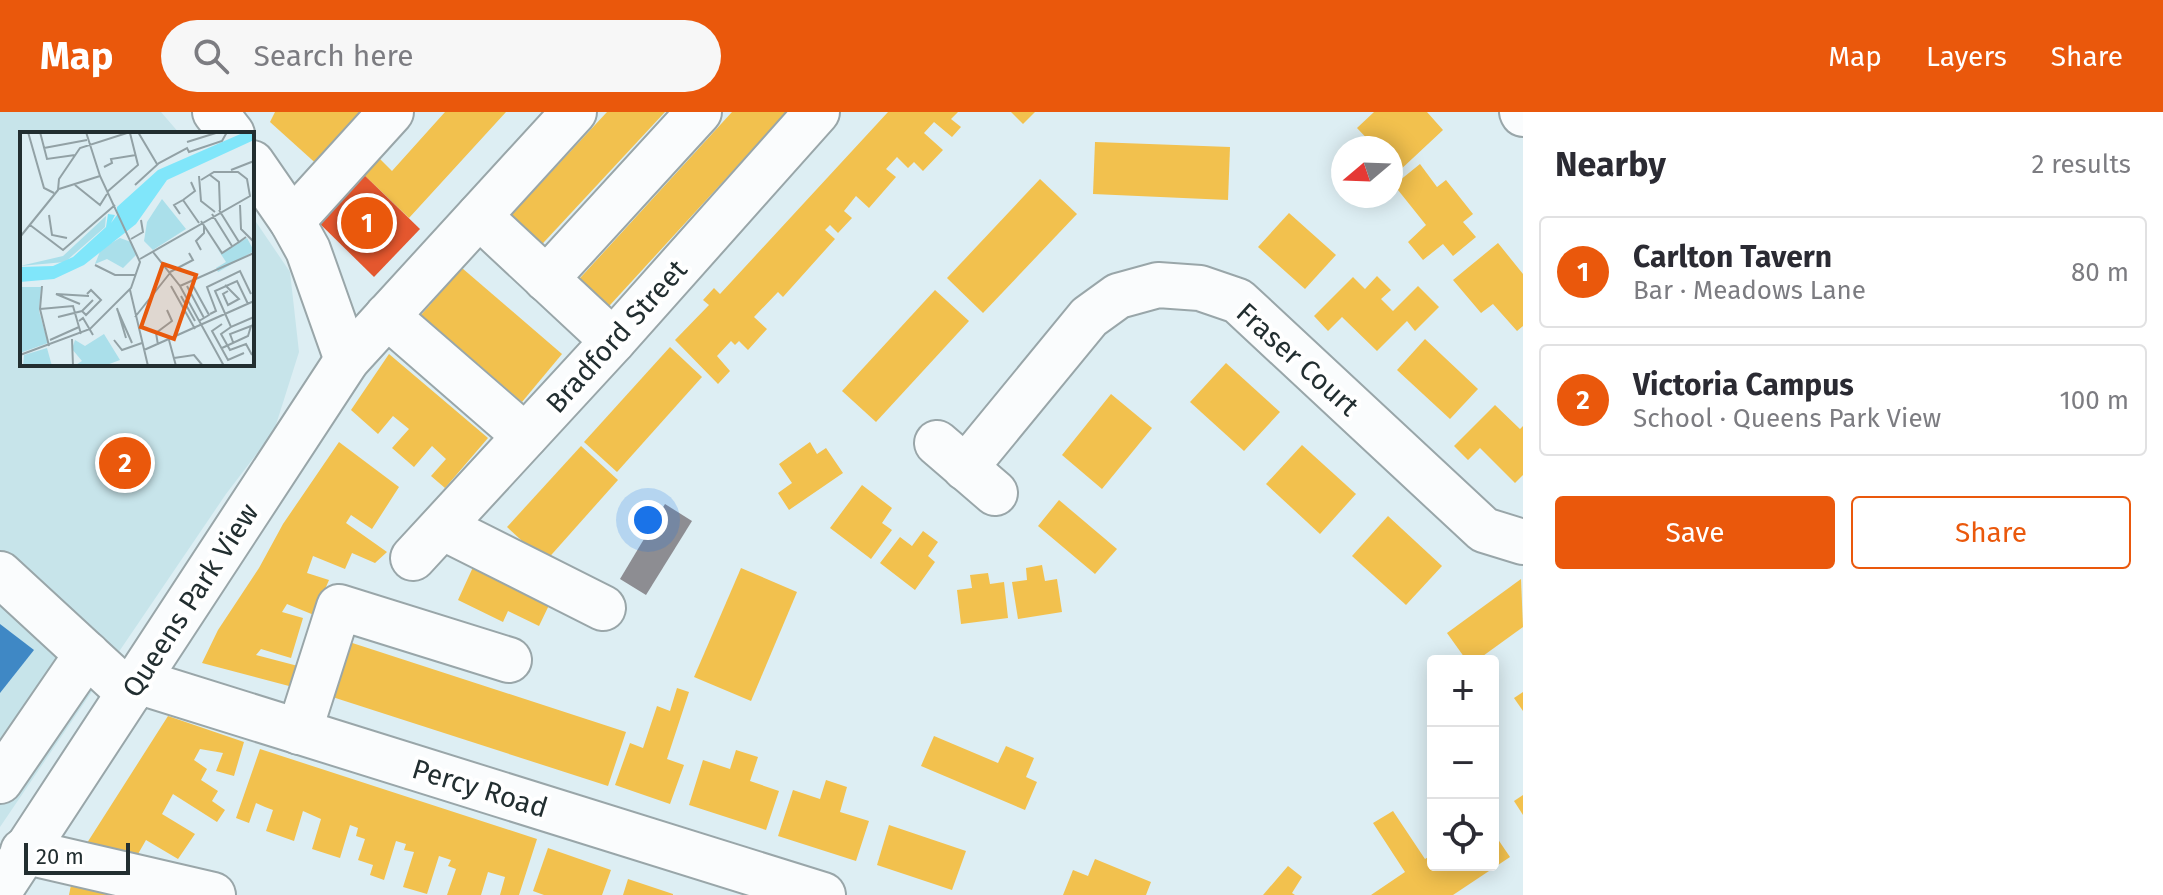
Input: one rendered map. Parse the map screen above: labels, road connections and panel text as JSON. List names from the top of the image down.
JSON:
{
  "streets": {
    "street": [
      "Bradford Street",
      "Fraser Court",
      "Queens Park View",
      "Percy Road"
    ]
  },
  "crossings": [
    ["Queens Park View", "Percy Road"]
  ],
  "scale_bar": "20 m",
  "north": "left",
  "page": {
    "header": "Map",
    "search": "Search here",
    "nav": ["Map", "Layers", "Share"],
    "heading": ["Nearby", "2 results"],
    "pins": ["1", "2"],
    "list": [
      {
        "mark": "1",
        "name": "Carlton Tavern",
        "note": "Bar · Meadows Lane",
        "value": "80 m"
      },
      {
        "mark": "2",
        "name": "Victoria Campus",
        "note": "School · Queens Park View",
        "value": "100 m"
      }
    ],
    "buttons": ["Save", "Share"],
    "map_buttons": ["+", "−"],
    "scale": "20 m"
  }
}
